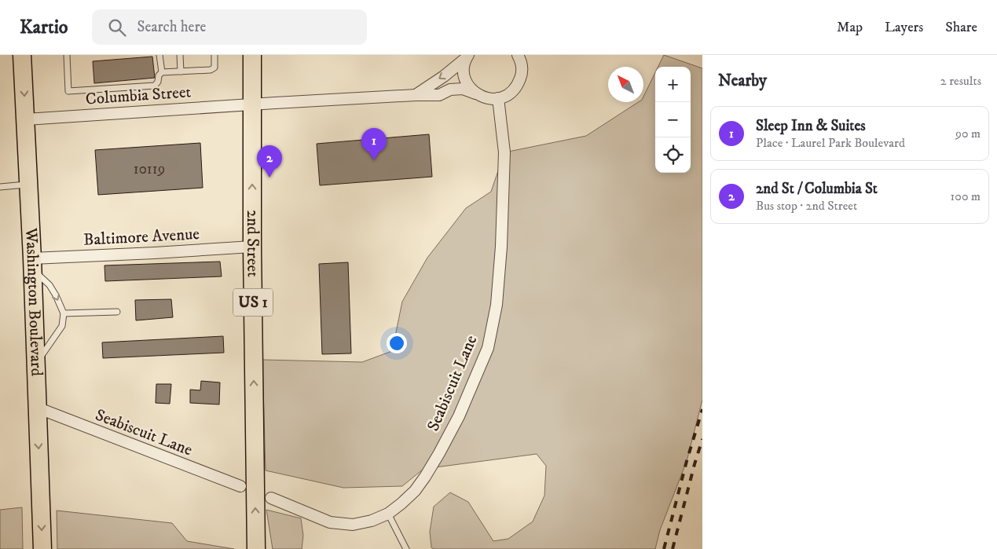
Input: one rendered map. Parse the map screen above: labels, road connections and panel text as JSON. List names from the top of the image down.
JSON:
{
  "streets": {
    "main road": ["2nd Street", "Washington Boulevard", "US 1"],
    "street": ["Columbia Street", "Baltimore Avenue", "Seabiscuit Lane"]
  },
  "crossings": [
    ["Columbia Street", "2nd Street"],
    ["Columbia Street", "Washington Boulevard"],
    ["Columbia Street", "Seabiscuit Lane"],
    ["Baltimore Avenue", "2nd Street"],
    ["Baltimore Avenue", "Washington Boulevard"],
    ["Washington Boulevard", "Seabiscuit Lane"]
  ],
  "one_way": ["2nd Street", "Washington Boulevard"],
  "house_numbers": ["10119"],
  "north": "top left",
  "page": {
    "header": "Kartio",
    "search": "Search here",
    "nav": ["Map", "Layers", "Share"],
    "heading": ["Nearby", "2 results"],
    "map_buttons": ["+", "−"],
    "list": [
      {
        "mark": "1",
        "name": "Sleep Inn & Suites",
        "note": "Place · Laurel Park Boulevard",
        "value": "90 m"
      },
      {
        "mark": "2",
        "name": "2nd St / Columbia St",
        "note": "Bus stop · 2nd Street",
        "value": "100 m"
      }
    ],
    "pins": ["1", "2"]
  }
}
